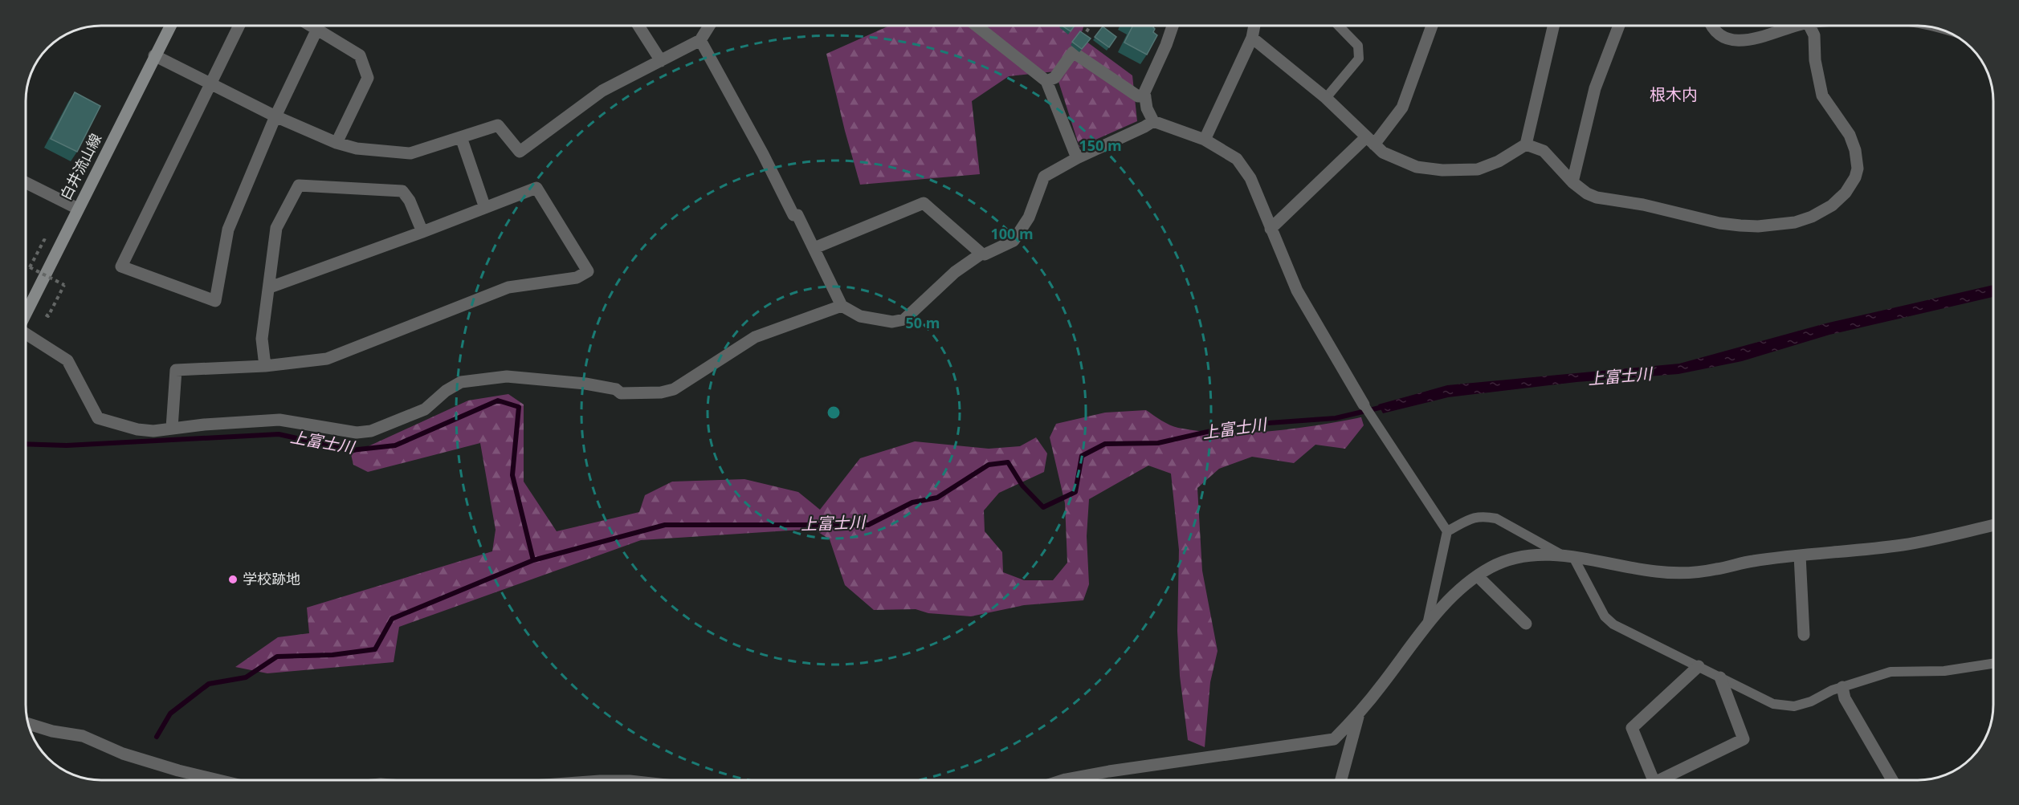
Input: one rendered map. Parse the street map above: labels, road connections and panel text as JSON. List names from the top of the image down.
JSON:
{
  "streets": {
    "main road": ["白井流山線"]
  },
  "districts": ["根木内"],
  "water": ["上富士川"],
  "places": ["学校跡地"],
  "rings": ["150 m", "100 m", "50 m"]
}
